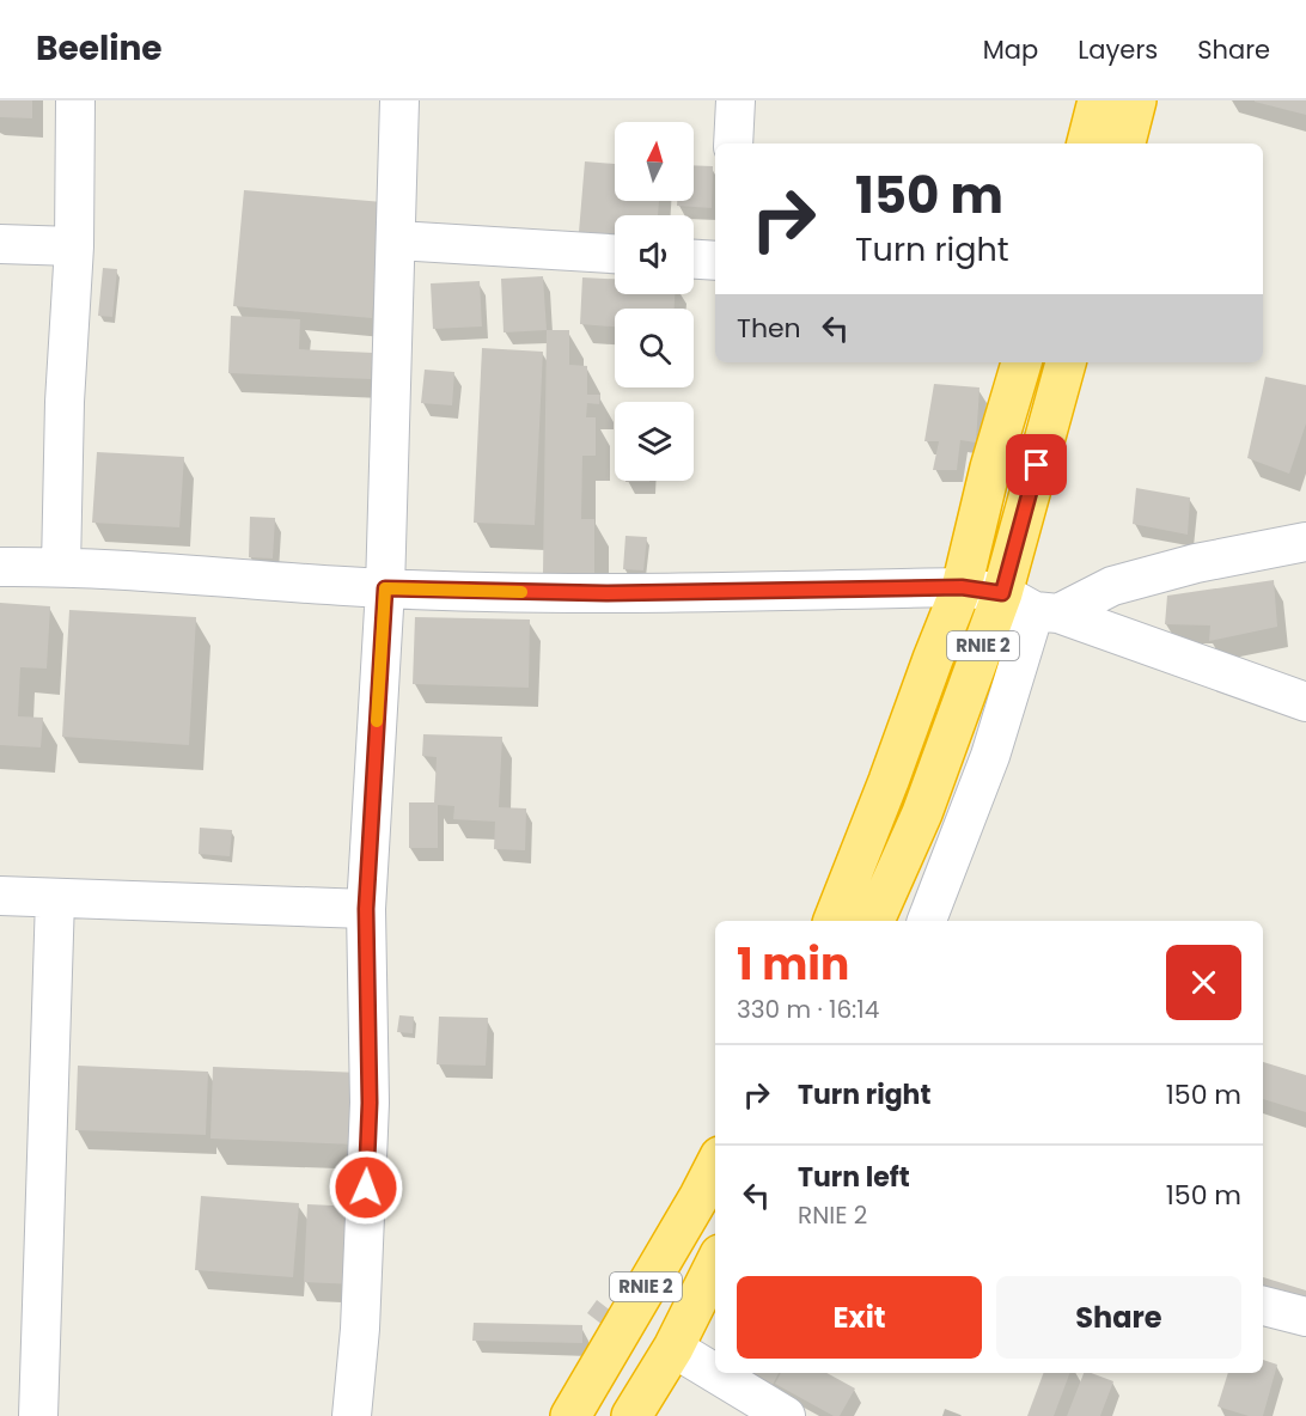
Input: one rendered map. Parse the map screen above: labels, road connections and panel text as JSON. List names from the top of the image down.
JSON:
{
  "streets": {
    "highway": ["RNIE 2"]
  },
  "north": "top",
  "page": {
    "header": "Beeline",
    "nav": ["Map", "Layers", "Share"],
    "turn": ["150 m", "Turn right"],
    "then": "Then",
    "heading": ["1 min", "330 m · 16:14"],
    "list": [
      {
        "name": "Turn right",
        "value": "150 m"
      },
      {
        "name": "Turn left",
        "note": "RNIE 2",
        "value": "150 m"
      }
    ],
    "buttons": ["Exit", "Share"]
  }
}
